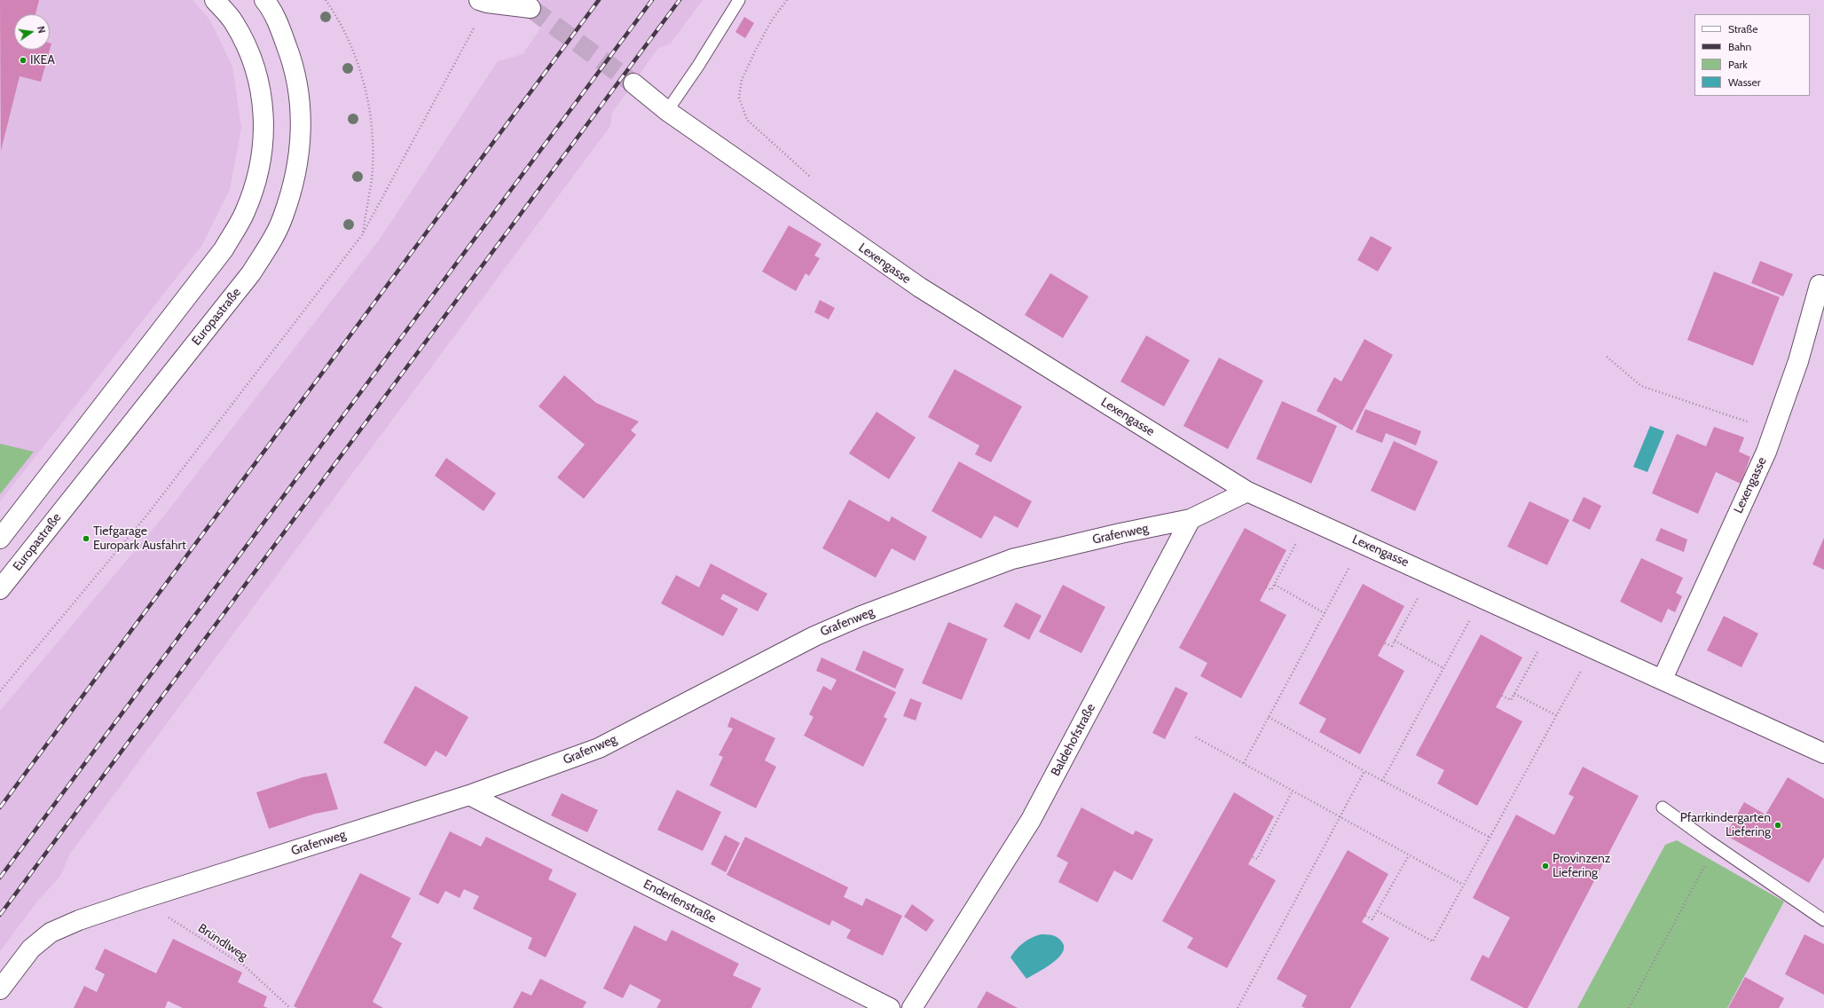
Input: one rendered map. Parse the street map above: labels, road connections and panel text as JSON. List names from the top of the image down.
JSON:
{
  "streets": {
    "street": [
      "Lexengasse",
      "Europastraße",
      "Grafenweg",
      "Baldehofstraße",
      "Enderlenstraße"
    ],
    "path": ["Bründlweg"]
  },
  "crossings": [
    ["Grafenweg", "Baldehofstraße"],
    ["Grafenweg", "Enderlenstraße"],
    ["Grafenweg", "Bründlweg"]
  ],
  "places": [
    "IKEA",
    "Tiefgarage Europark Ausfahrt",
    "Pfarrkindergarten Liefering",
    "Provinzenz Liefering"
  ],
  "legend": [
    "Straße",
    "Bahn",
    "Park",
    "Wasser"
  ],
  "north": "right"
}
